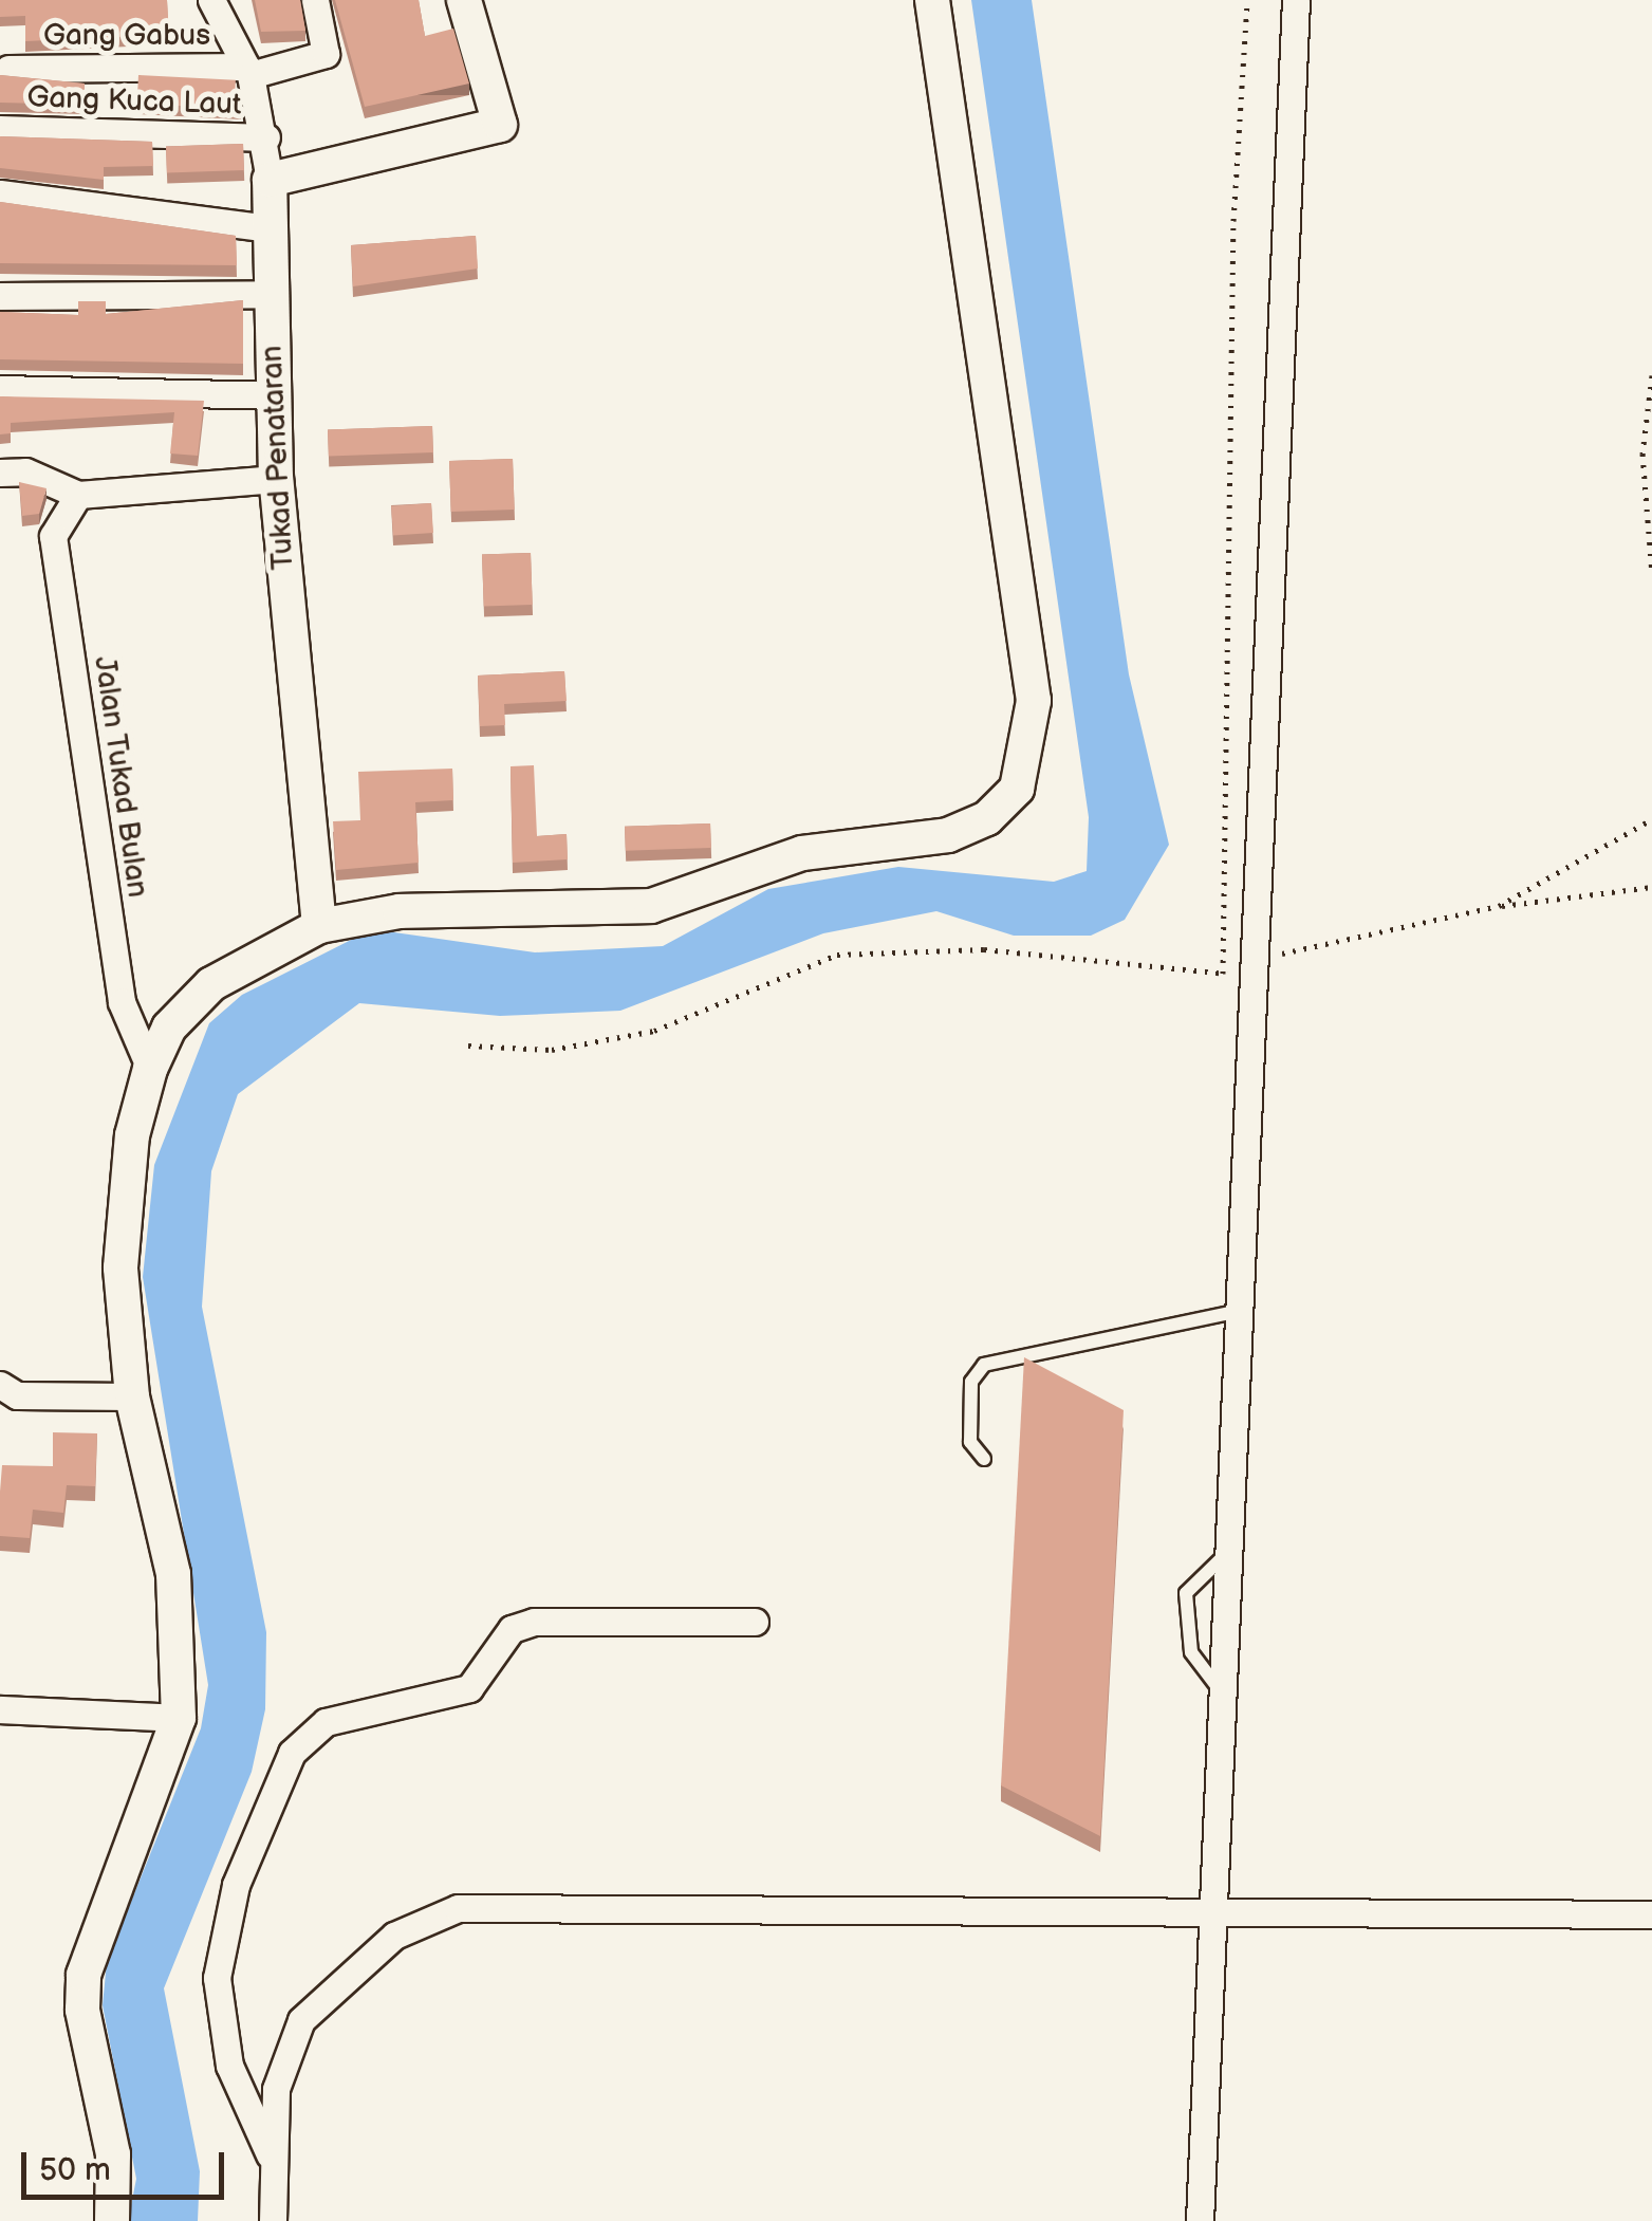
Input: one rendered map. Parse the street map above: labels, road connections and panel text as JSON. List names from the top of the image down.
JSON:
{
  "streets": {
    "street": [
      "Gang Gabus",
      "Gang Kuca Laut",
      "Tukad Penataran",
      "Jalan Tukad Bulan"
    ]
  },
  "crossings": [
    ["Gang Gabus", "Tukad Penataran"],
    ["Gang Kuca Laut", "Tukad Penataran"]
  ],
  "scale_bar": "50 m"
}
